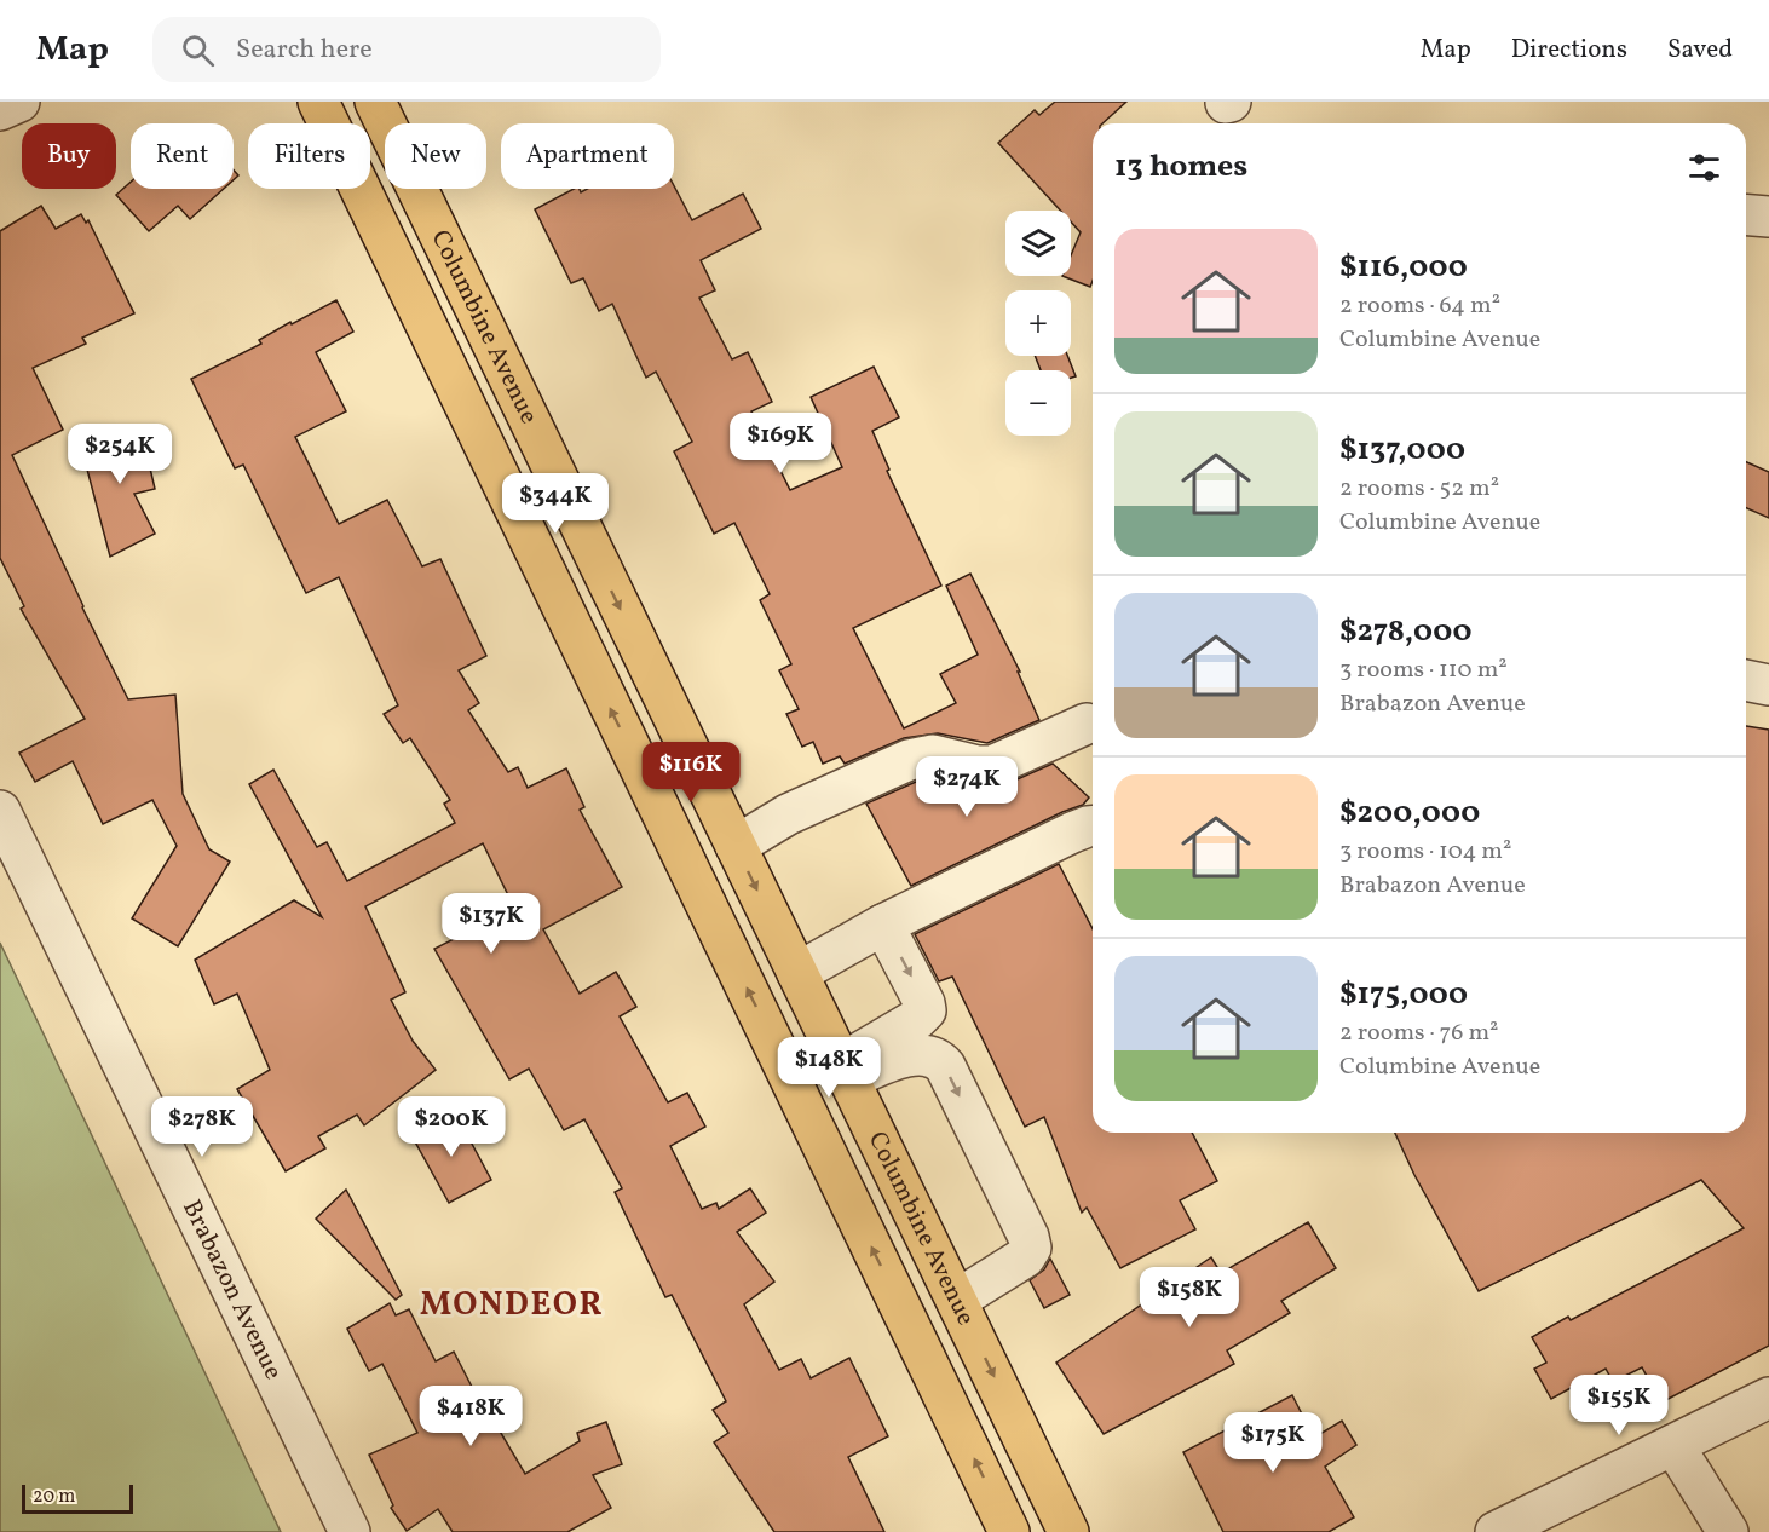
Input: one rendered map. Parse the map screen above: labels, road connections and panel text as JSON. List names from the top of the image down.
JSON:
{
  "streets": {
    "main road": ["Columbine Avenue"],
    "street": ["Brabazon Avenue"]
  },
  "districts": ["MONDEOR"],
  "scale_bar": "20 m",
  "page": {
    "header": "Map",
    "search": "Search here",
    "nav": ["Map", "Directions", "Saved"],
    "chip": [
      "Buy",
      "Rent",
      "Filters",
      "New",
      "Apartment"
    ],
    "heading": "13 homes",
    "map_buttons": ["+", "−"],
    "list": [
      {
        "name": "$116,000",
        "note": "2 rooms · 64 m² · Columbine Avenue"
      },
      {
        "name": "$137,000",
        "note": "2 rooms · 52 m² · Columbine Avenue"
      },
      {
        "name": "$278,000",
        "note": "3 rooms · 110 m² · Brabazon Avenue"
      },
      {
        "name": "$200,000",
        "note": "3 rooms · 104 m² · Brabazon Avenue"
      },
      {
        "name": "$175,000",
        "note": "2 rooms · 76 m² · Columbine Avenue"
      }
    ],
    "price": [
      "$169K",
      "$254K",
      "$344K",
      "$116K",
      "$274K",
      "$137K",
      "$148K",
      "$278K",
      "$200K",
      "$158K",
      "$155K",
      "$418K",
      "$175K"
    ],
    "scale": "20 m"
  }
}
